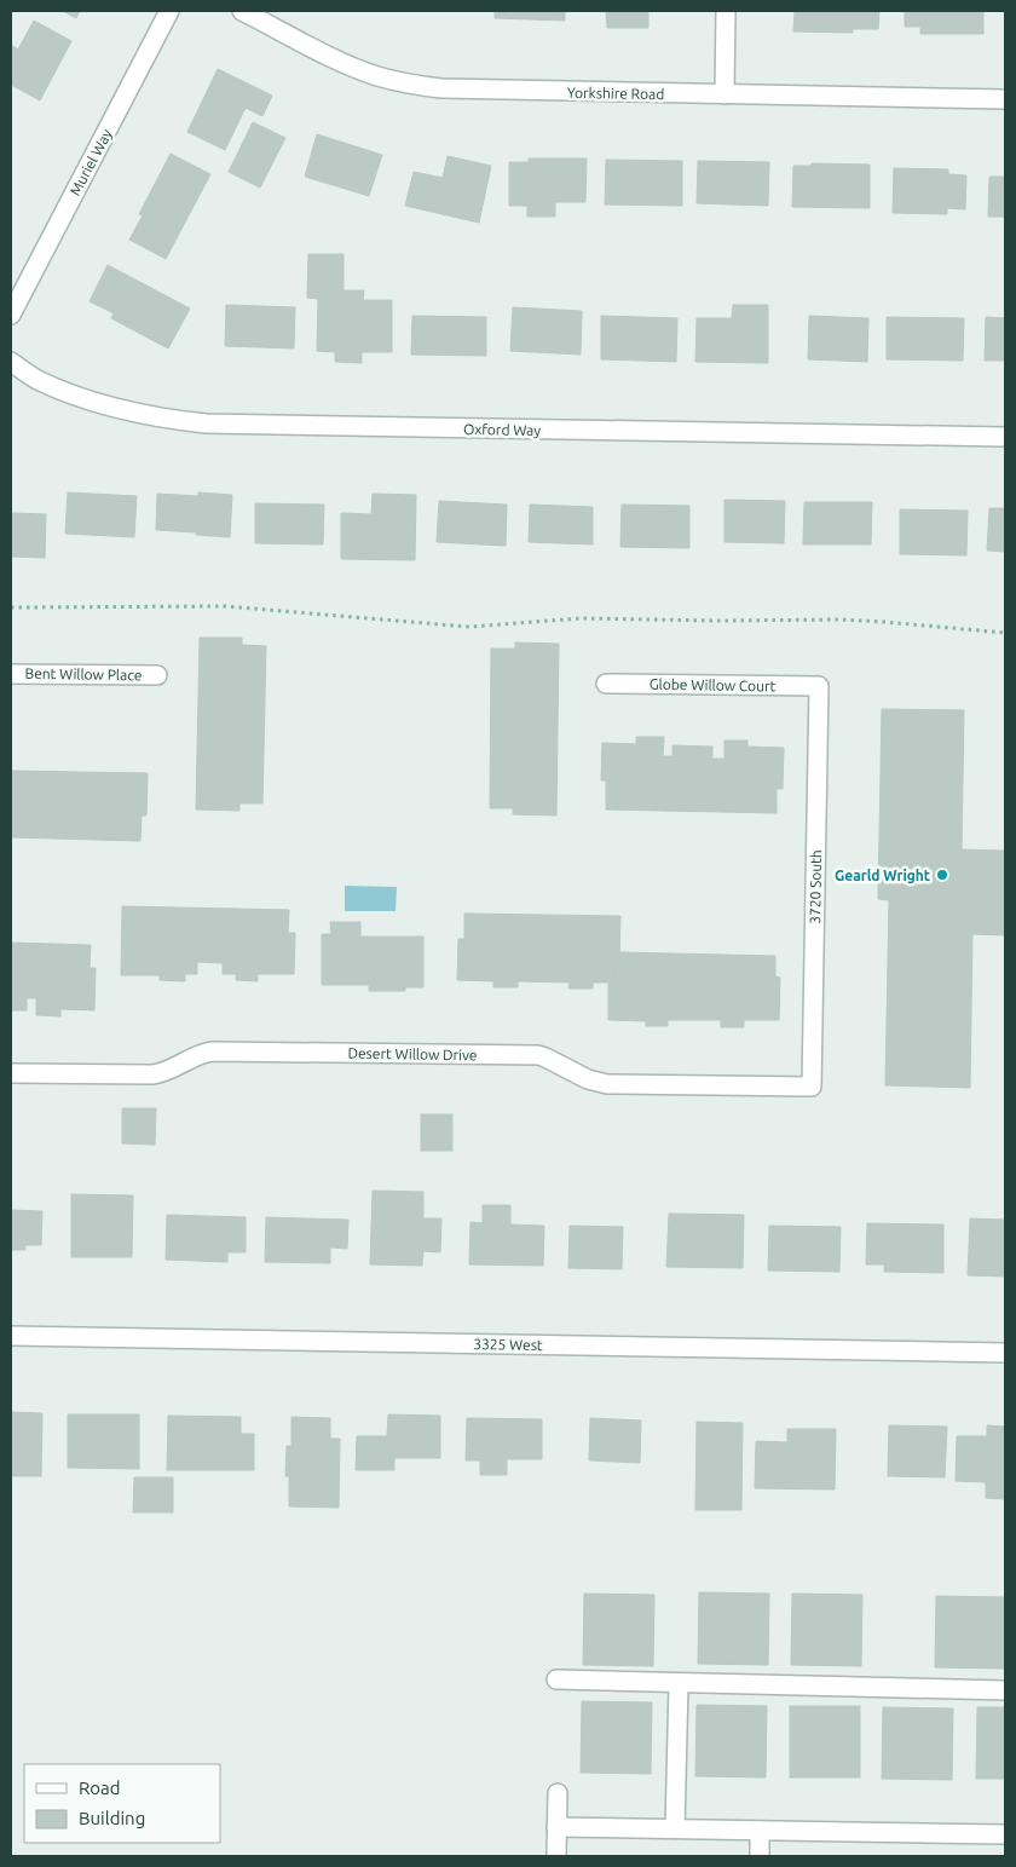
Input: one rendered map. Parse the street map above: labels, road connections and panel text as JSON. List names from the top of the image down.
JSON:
{
  "streets": {
    "street": [
      "Yorkshire Road",
      "Muriel Way",
      "Oxford Way",
      "Bent Willow Place",
      "Globe Willow Court",
      "3720 South",
      "Desert Willow Drive",
      "3325 West"
    ]
  },
  "crossings": [
    ["Globe Willow Court", "3720 South"],
    ["3720 South", "Desert Willow Drive"]
  ],
  "places": ["Gearld Wright"],
  "legend": ["Road", "Building"]
}
